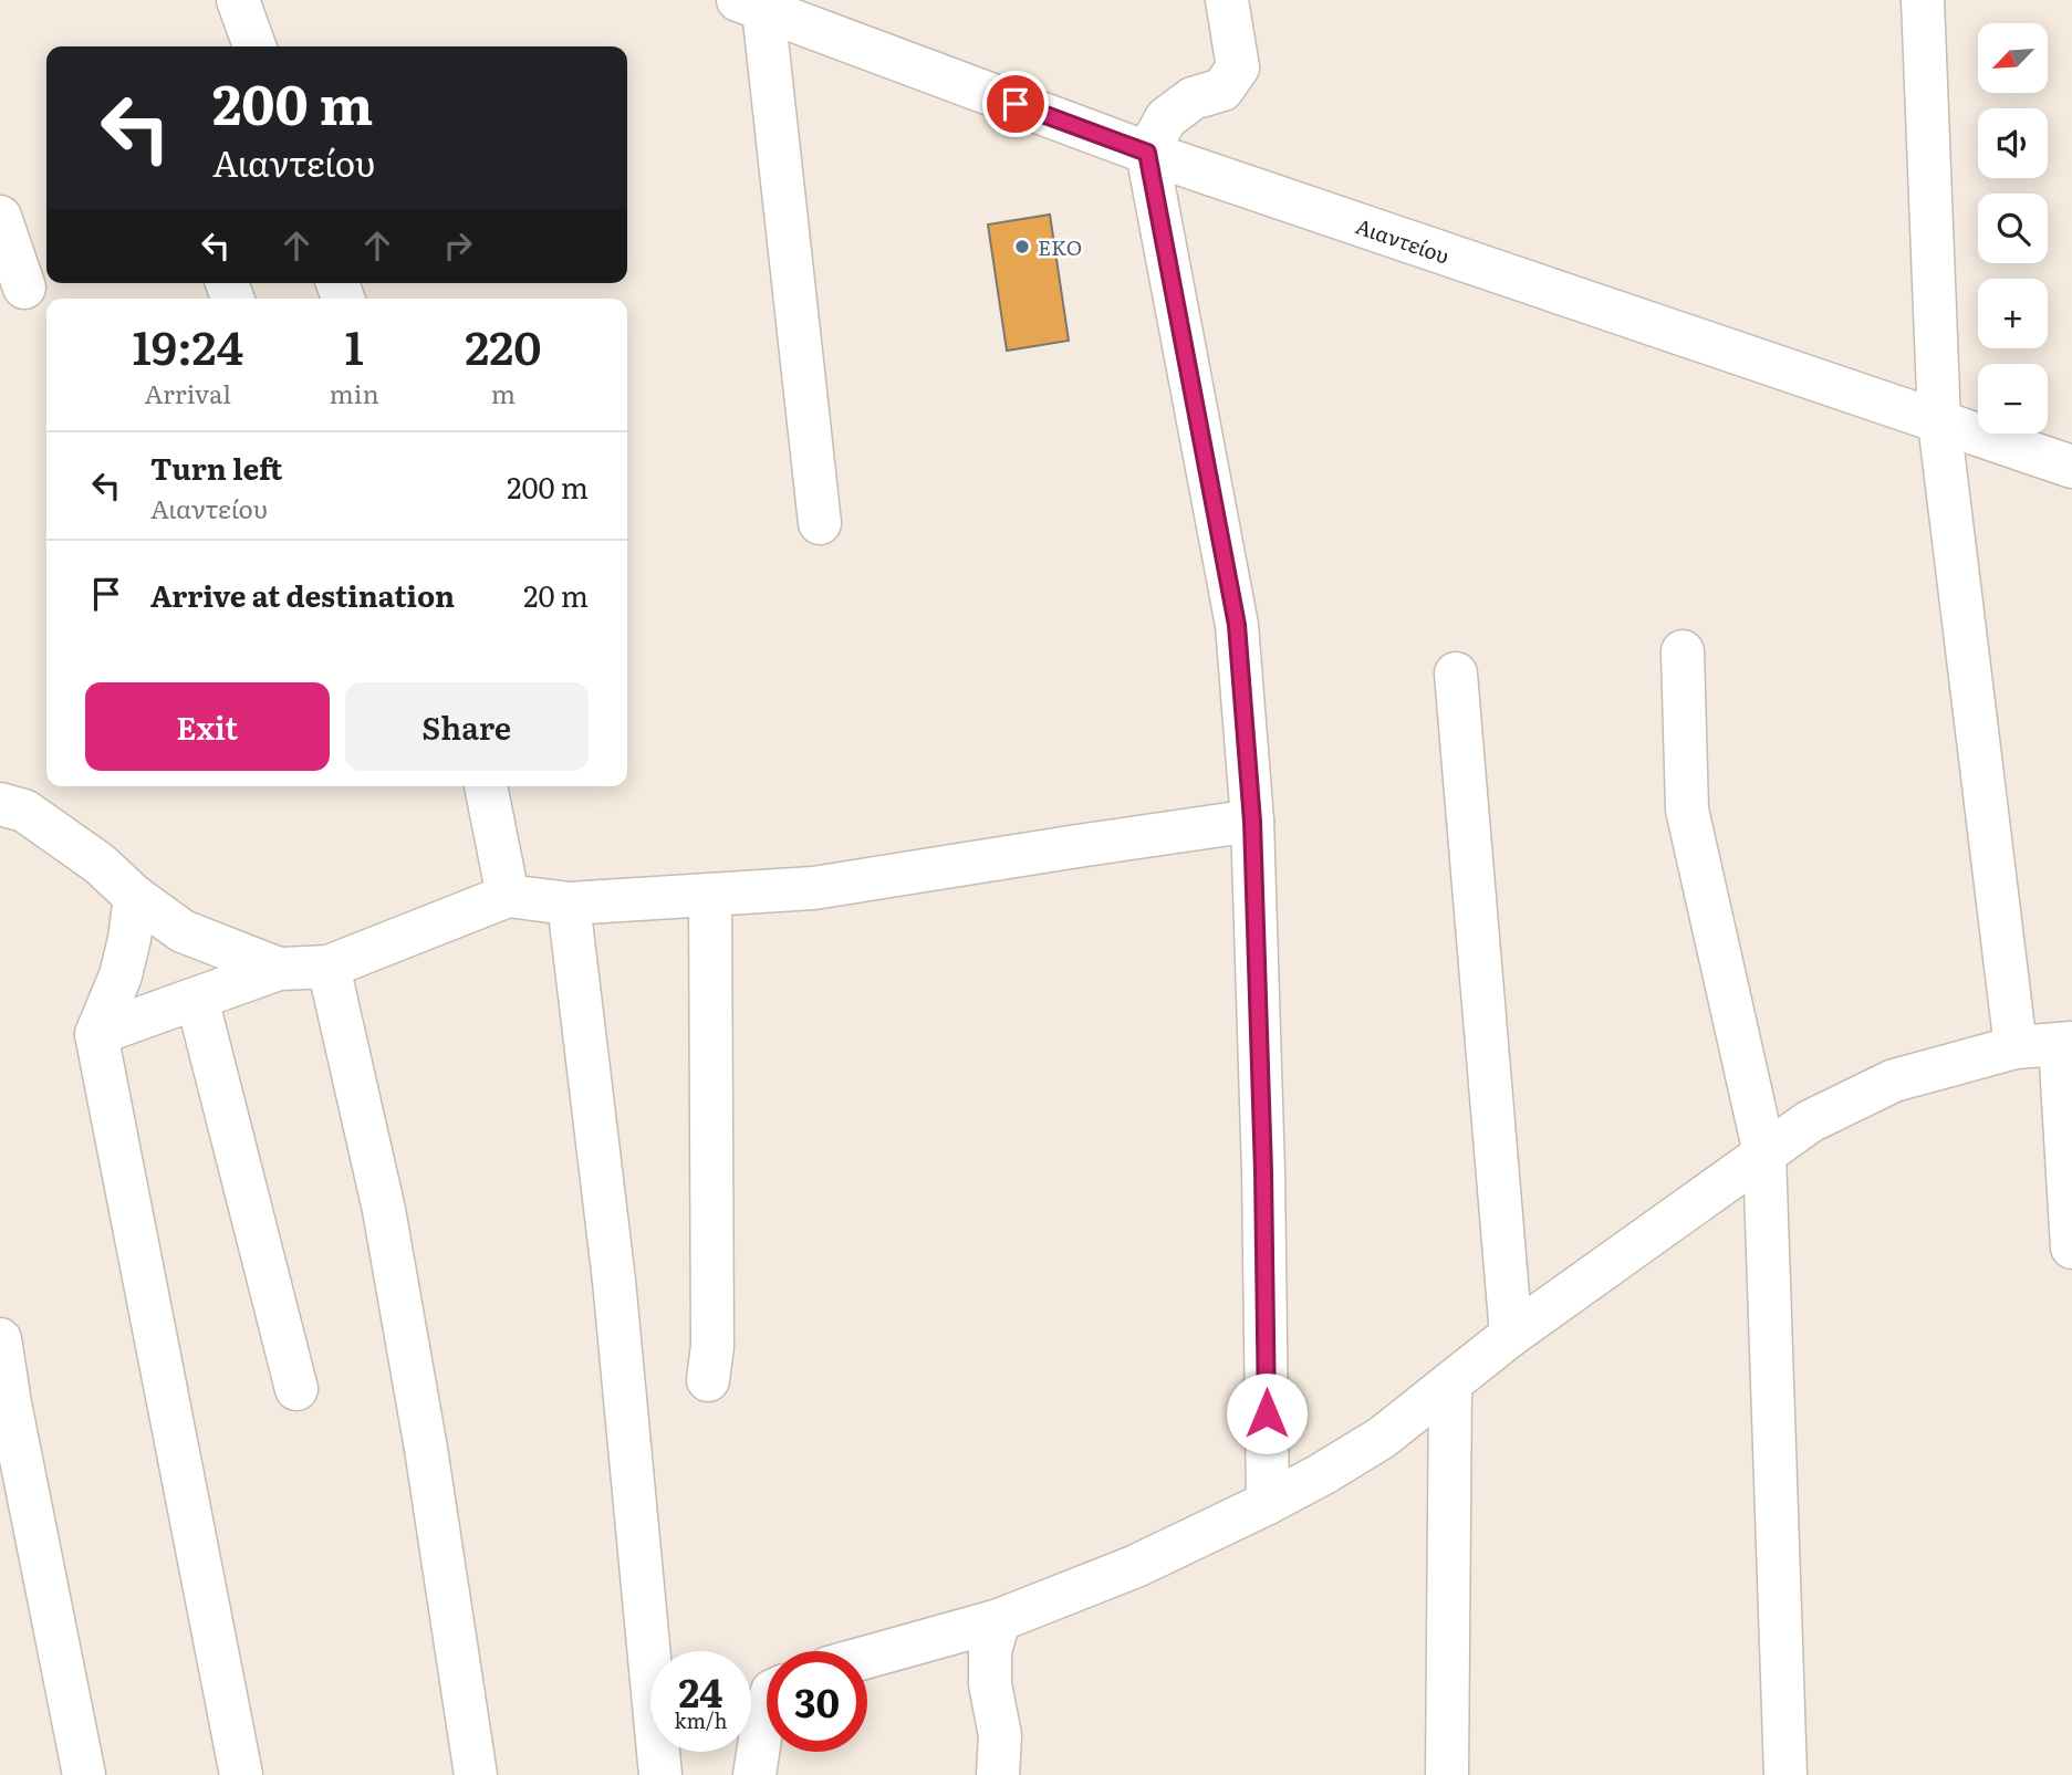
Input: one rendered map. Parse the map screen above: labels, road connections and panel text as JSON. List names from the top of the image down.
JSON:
{
  "streets": {
    "street": ["Αιαντείου"]
  },
  "places": ["EKO"],
  "north": "bottom left",
  "page": {
    "map_buttons": ["+", "−"],
    "turn": ["200 m", "Αιαντείου"],
    "eta": [
      "19:24",
      "Arrival",
      "1",
      "min",
      "220",
      "m"
    ],
    "list": [
      {
        "name": "Turn left",
        "note": "Αιαντείου",
        "value": "200 m"
      },
      {
        "name": "Arrive at destination",
        "value": "20 m"
      }
    ],
    "buttons": ["Exit", "Share"],
    "speed": "24 km/h",
    "limit": "30"
  }
}
